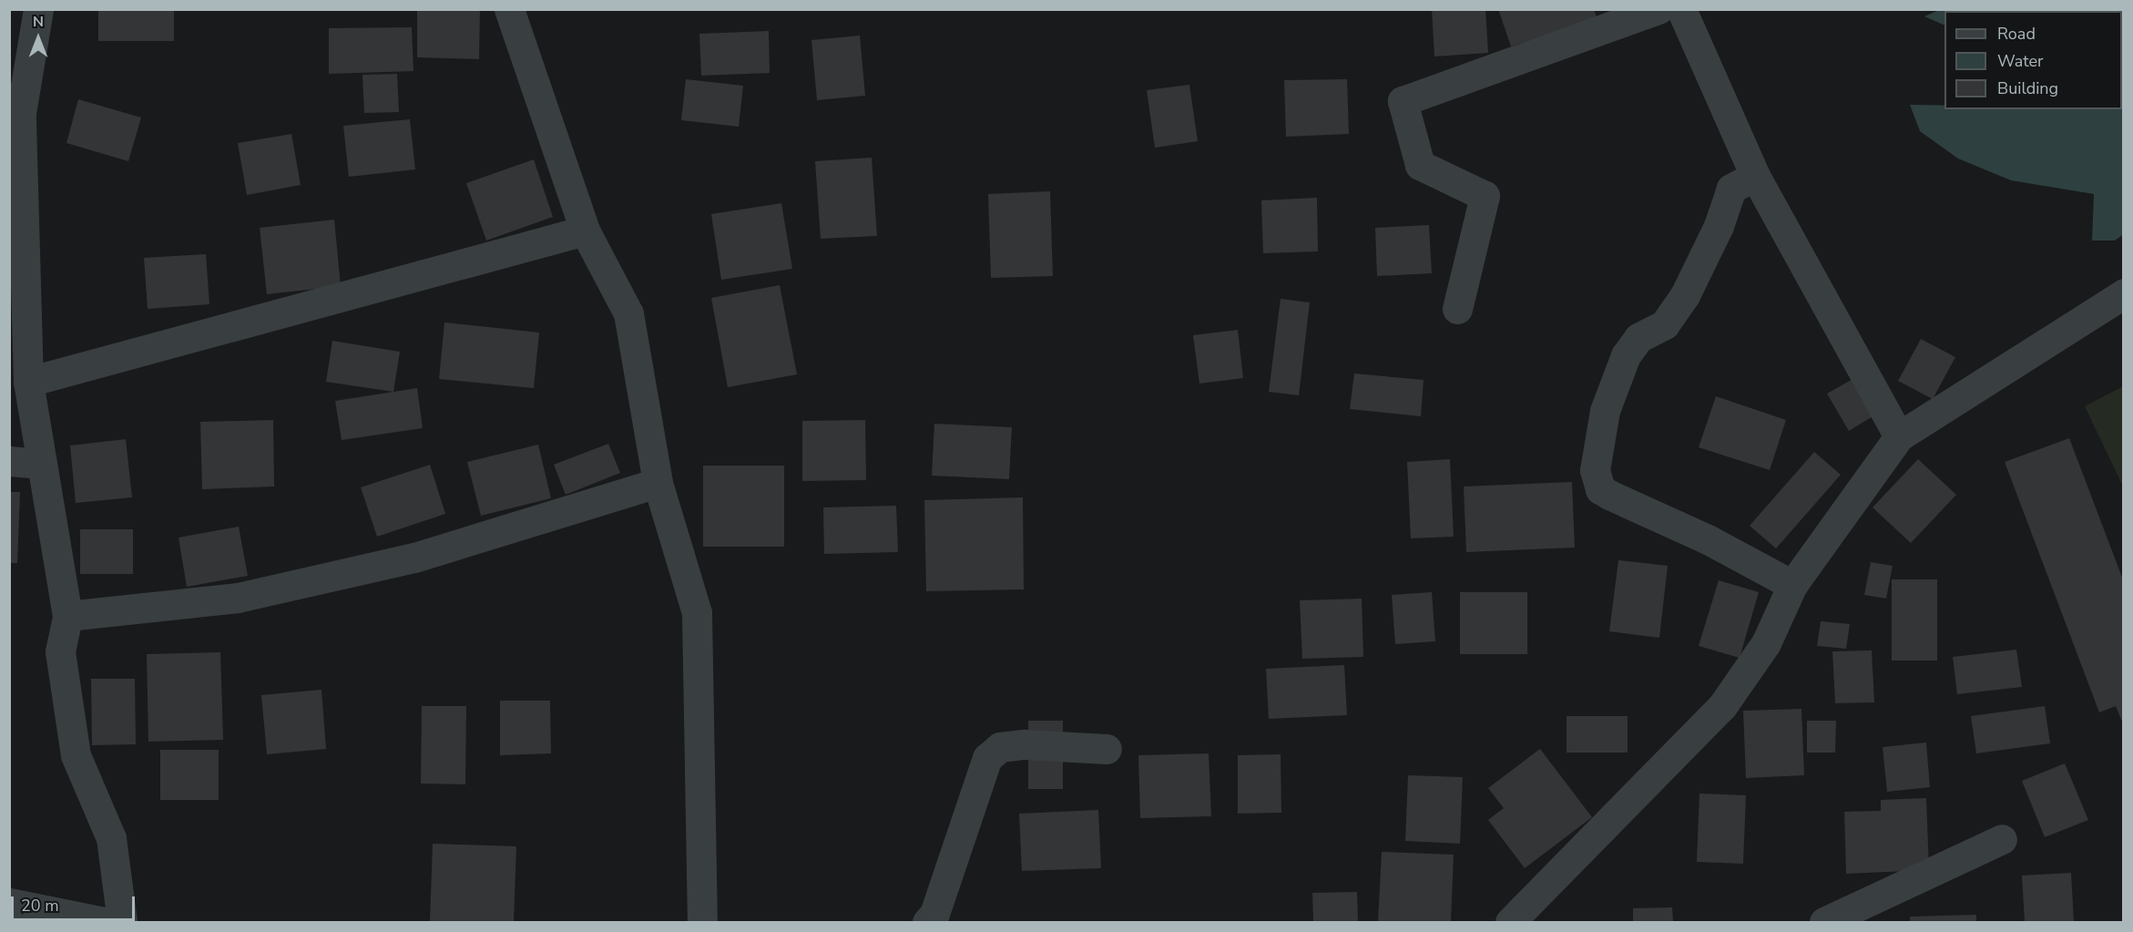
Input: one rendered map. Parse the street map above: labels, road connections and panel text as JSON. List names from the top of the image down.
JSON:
{
  "legend": ["Road", "Water", "Building"],
  "scale_bar": "20 m",
  "north": "top"
}
